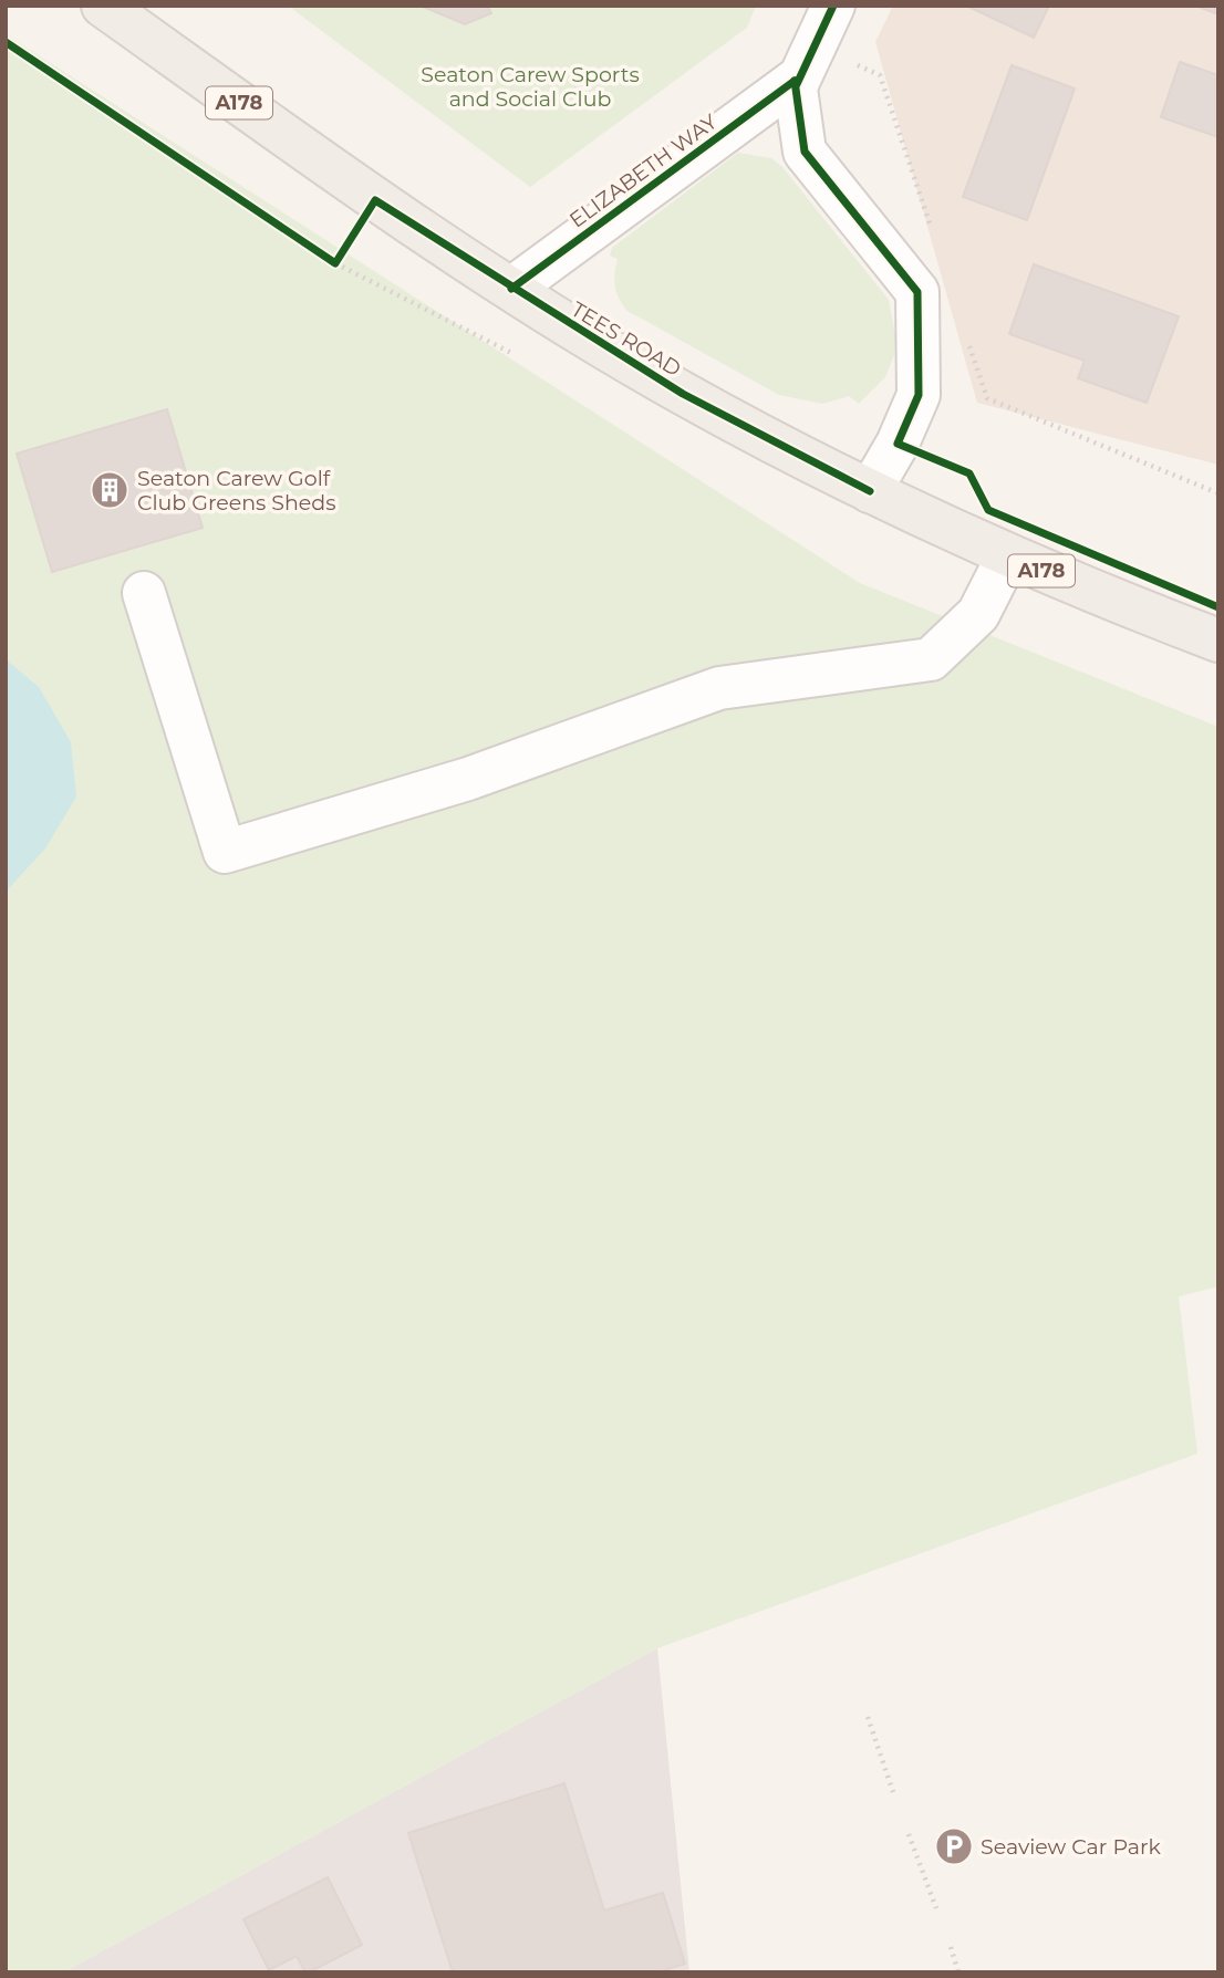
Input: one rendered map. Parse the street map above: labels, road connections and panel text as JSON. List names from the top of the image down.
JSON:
{
  "streets": {
    "main road": ["A178", "TEES ROAD"],
    "street": ["ELIZABETH WAY"]
  },
  "crossings": [
    ["ELIZABETH WAY", "TEES ROAD"]
  ],
  "parks": ["Seaton Carew Sports and Social Club"],
  "places": {
    "building": ["Seaton Carew Golf Club Greens Sheds"],
    "parking": ["Seaview Car Park"]
  }
}
